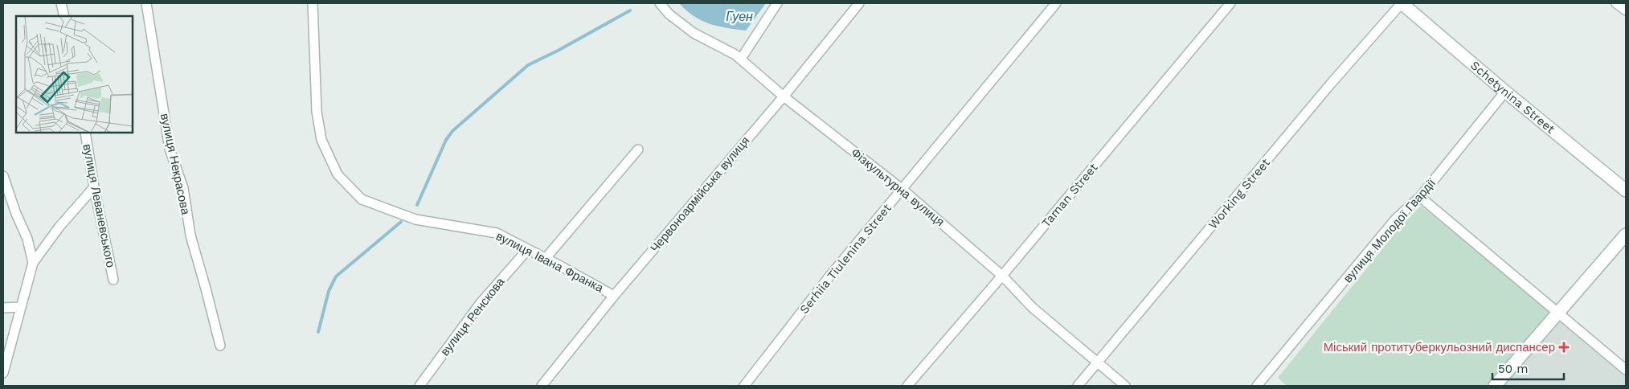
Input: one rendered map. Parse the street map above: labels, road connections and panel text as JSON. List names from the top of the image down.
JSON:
{
  "streets": {
    "street": [
      "Schetynina Street",
      "вулиця Некрасова",
      "Фізкультурна вулиця",
      "Working Street",
      "Червоноармійська вулиця",
      "Taman Street",
      "вулиця Леваневського",
      "вулиця Молодої Гвардії",
      "Serhiia Tiulenina Street",
      "вулиця Івана Франка",
      "вулиця Ренскова"
    ]
  },
  "crossings": [
    ["Schetynina Street", "Working Street"],
    ["Schetynina Street", "вулиця Молодої Гвардії"],
    ["Фізкультурна вулиця", "Working Street"],
    ["Фізкультурна вулиця", "Червоноармійська вулиця"],
    ["Фізкультурна вулиця", "Taman Street"],
    ["Фізкультурна вулиця", "Serhiia Tiulenina Street"],
    ["Червоноармійська вулиця", "вулиця Івана Франка"],
    ["вулиця Івана Франка", "вулиця Ренскова"]
  ],
  "water": ["Гуен"],
  "places": {
    "health": ["Міський протитуберкульозний диспансер"]
  },
  "scale_bar": "50 m"
}
